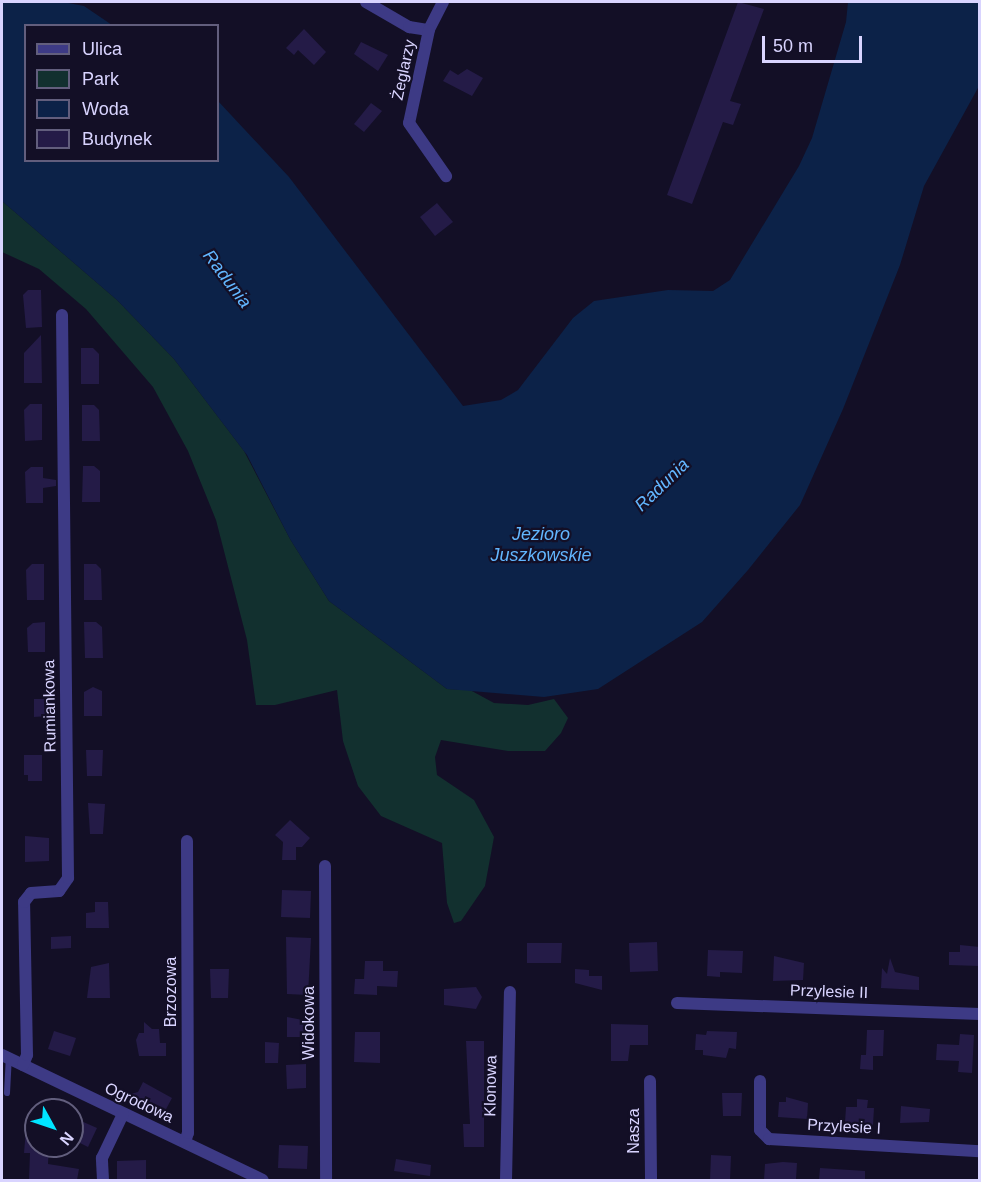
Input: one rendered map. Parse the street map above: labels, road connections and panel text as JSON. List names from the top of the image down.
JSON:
{
  "streets": {
    "street": [
      "Żeglarzy",
      "Rumiankowa",
      "Brzozowa",
      "Przylesie II",
      "Widokowa",
      "Klonowa",
      "Ogrodowa",
      "Przylesie I",
      "Nasza"
    ]
  },
  "crossings": [
    ["Rumiankowa", "Ogrodowa"],
    ["Brzozowa", "Ogrodowa"]
  ],
  "water": ["Radunia", "Jezioro Juszkowskie"],
  "legend": [
    "Ulica",
    "Park",
    "Woda",
    "Budynek"
  ],
  "scale_bar": "50 m",
  "north": "bottom right"
}
